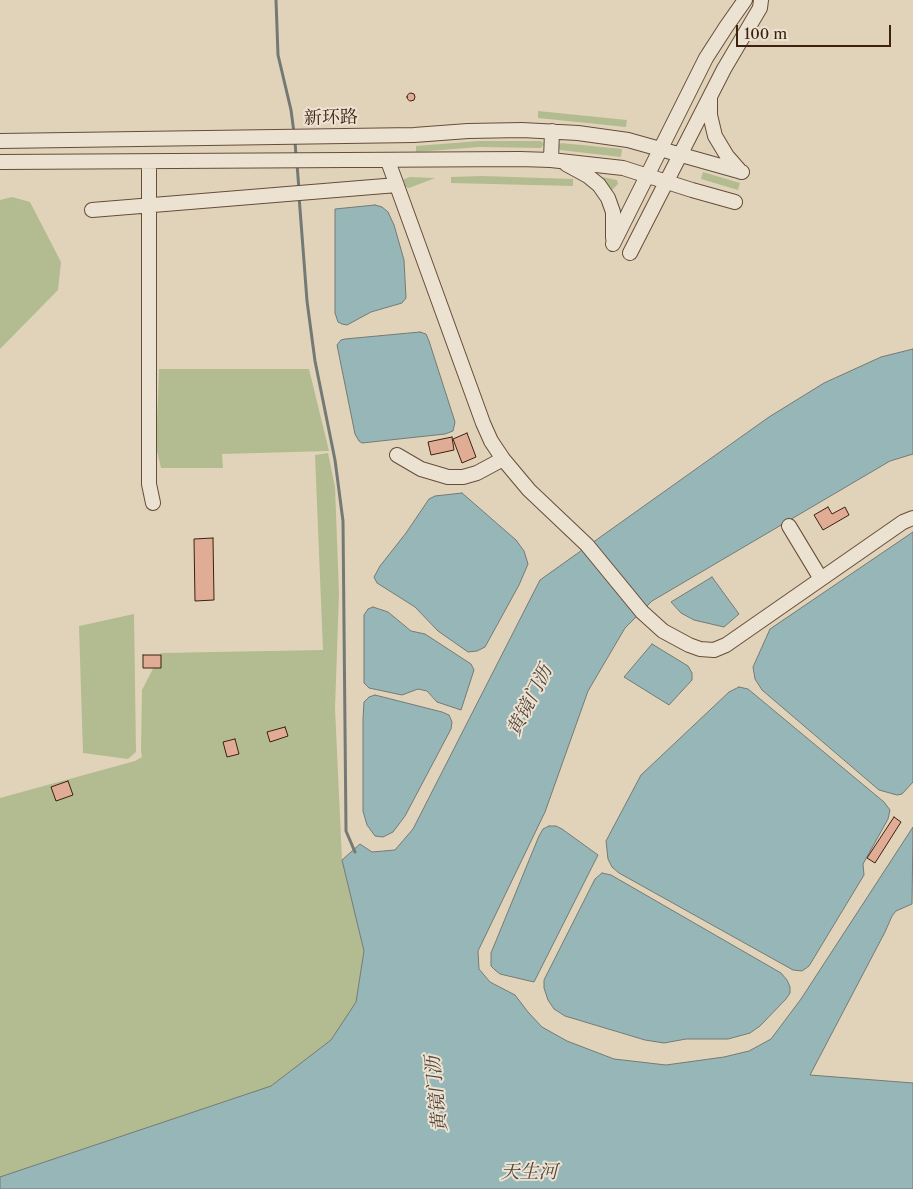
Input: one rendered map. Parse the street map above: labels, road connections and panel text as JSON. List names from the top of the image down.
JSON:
{
  "streets": {
    "street": ["新环路"]
  },
  "water": ["黄镜门沥", "天生河"],
  "scale_bar": "100 m"
}
